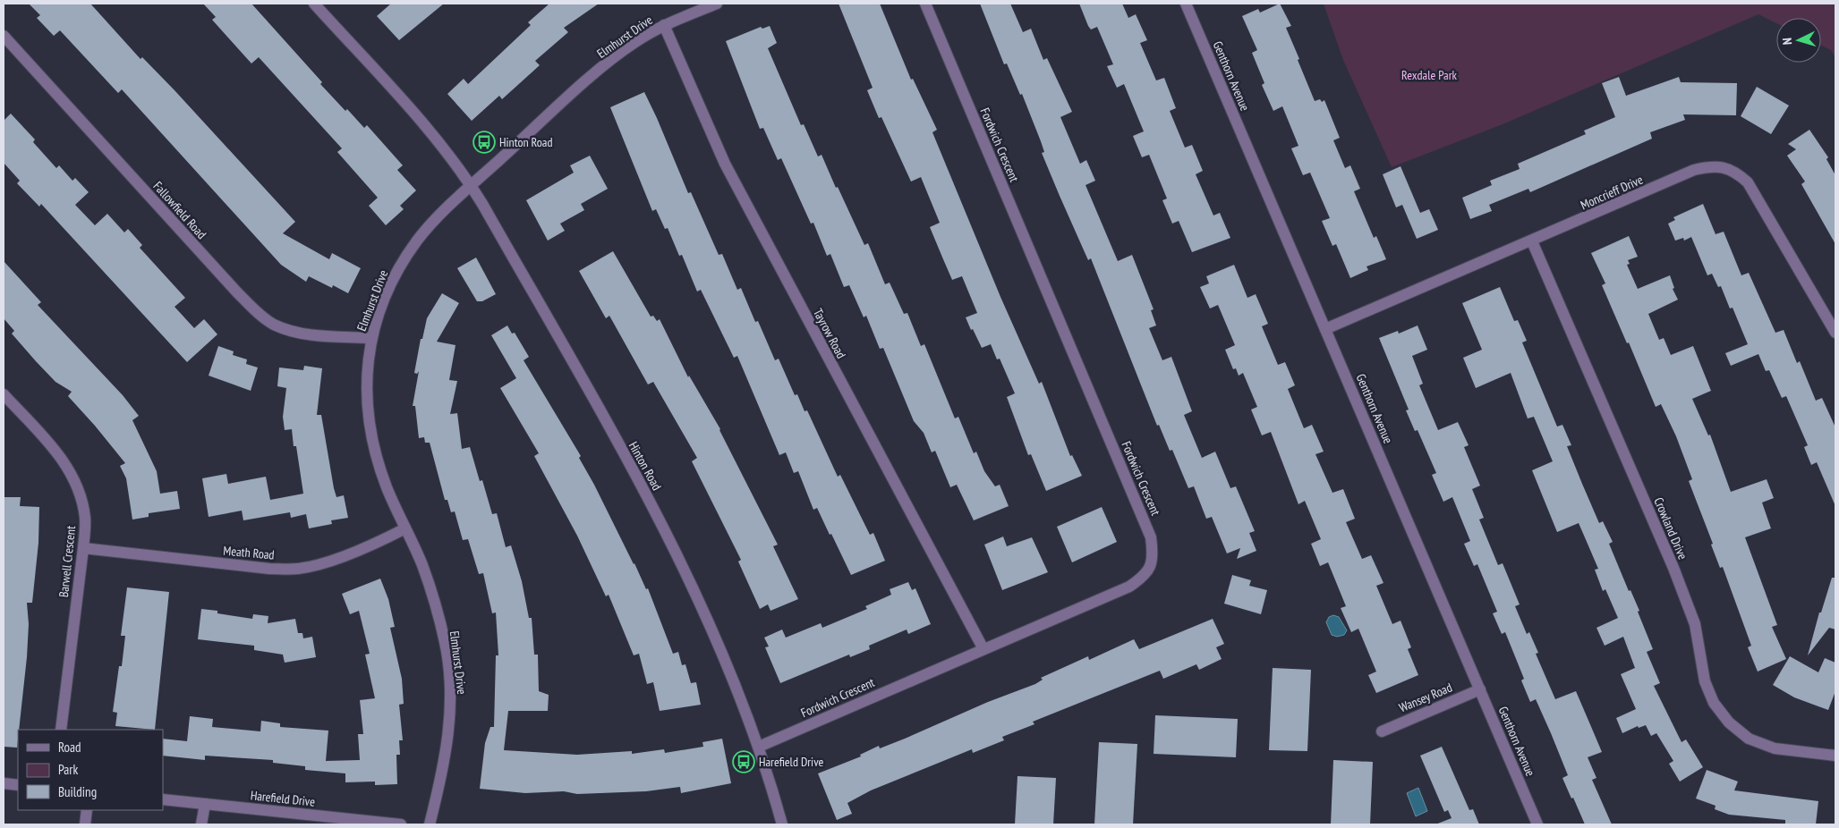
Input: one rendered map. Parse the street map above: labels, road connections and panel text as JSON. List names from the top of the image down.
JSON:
{
  "streets": {
    "street": [
      "Elmhurst Drive",
      "Genthorn Avenue",
      "Fordwich Crescent",
      "Moncrieff Drive",
      "Fallowfield Road",
      "Tayrow Road",
      "Hinton Road",
      "Crowland Drive",
      "Meath Road",
      "Barwell Crescent",
      "Wansey Road",
      "Harefield Drive"
    ]
  },
  "crossings": [
    ["Elmhurst Drive", "Fallowfield Road"],
    ["Elmhurst Drive", "Tayrow Road"],
    ["Elmhurst Drive", "Hinton Road"],
    ["Elmhurst Drive", "Meath Road"],
    ["Genthorn Avenue", "Moncrieff Drive"],
    ["Genthorn Avenue", "Wansey Road"],
    ["Fordwich Crescent", "Tayrow Road"],
    ["Fordwich Crescent", "Hinton Road"],
    ["Moncrieff Drive", "Crowland Drive"],
    ["Meath Road", "Barwell Crescent"]
  ],
  "parks": ["Rexdale Park"],
  "places": {
    "bus stop": ["Hinton Road", "Harefield Drive"]
  },
  "legend": ["Road", "Park", "Building"],
  "north": "left"
}
